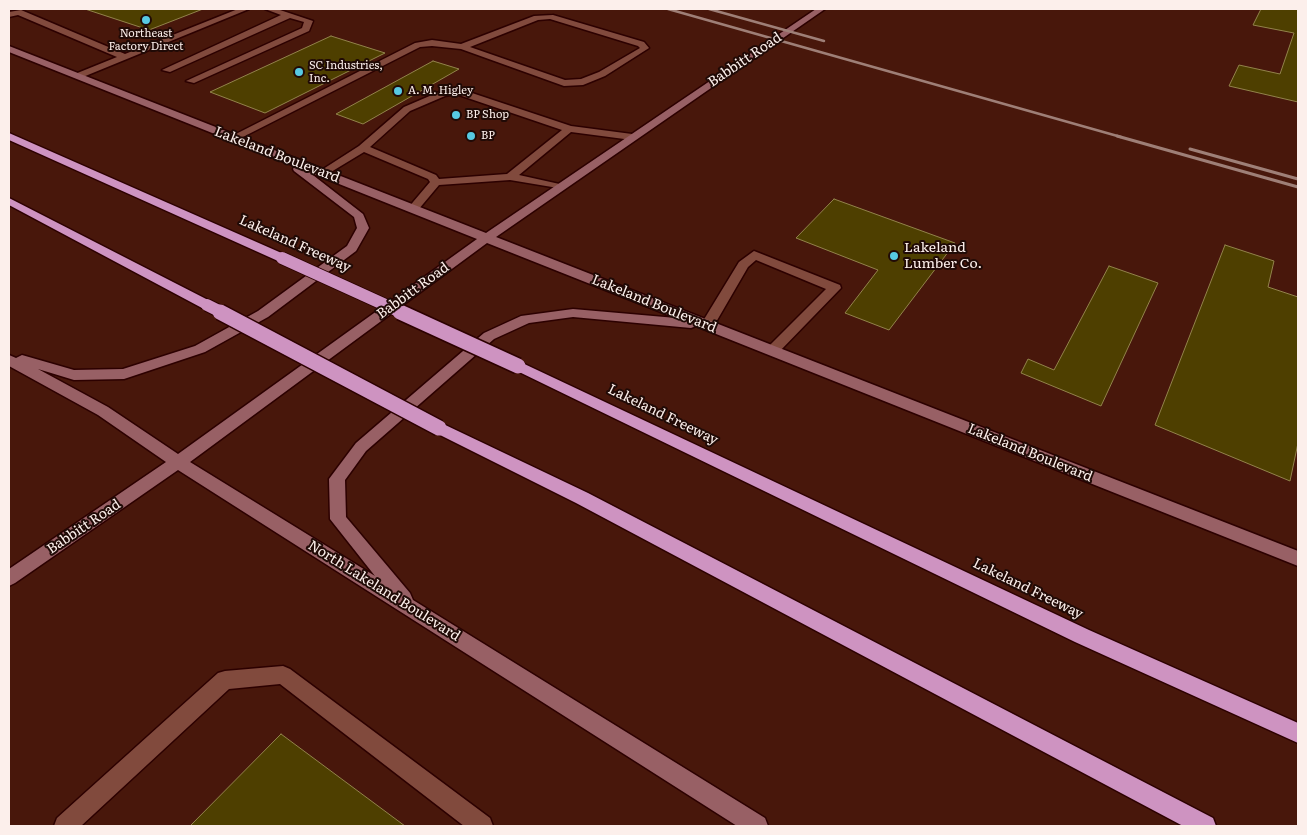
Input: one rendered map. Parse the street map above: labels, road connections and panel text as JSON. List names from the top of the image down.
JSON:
{
  "streets": {
    "highway": ["Lakeland Freeway"],
    "street": ["Babbitt Road", "Lakeland Boulevard", "North Lakeland Boulevard"]
  },
  "crossings": [
    ["Babbitt Road", "Lakeland Boulevard"],
    ["Babbitt Road", "North Lakeland Boulevard"]
  ],
  "places": [
    "Northeast Factory Direct",
    "SC Industries, Inc.",
    "A. M. Higley",
    "BP Shop",
    "BP",
    "Lakeland Lumber Co."
  ]
}
